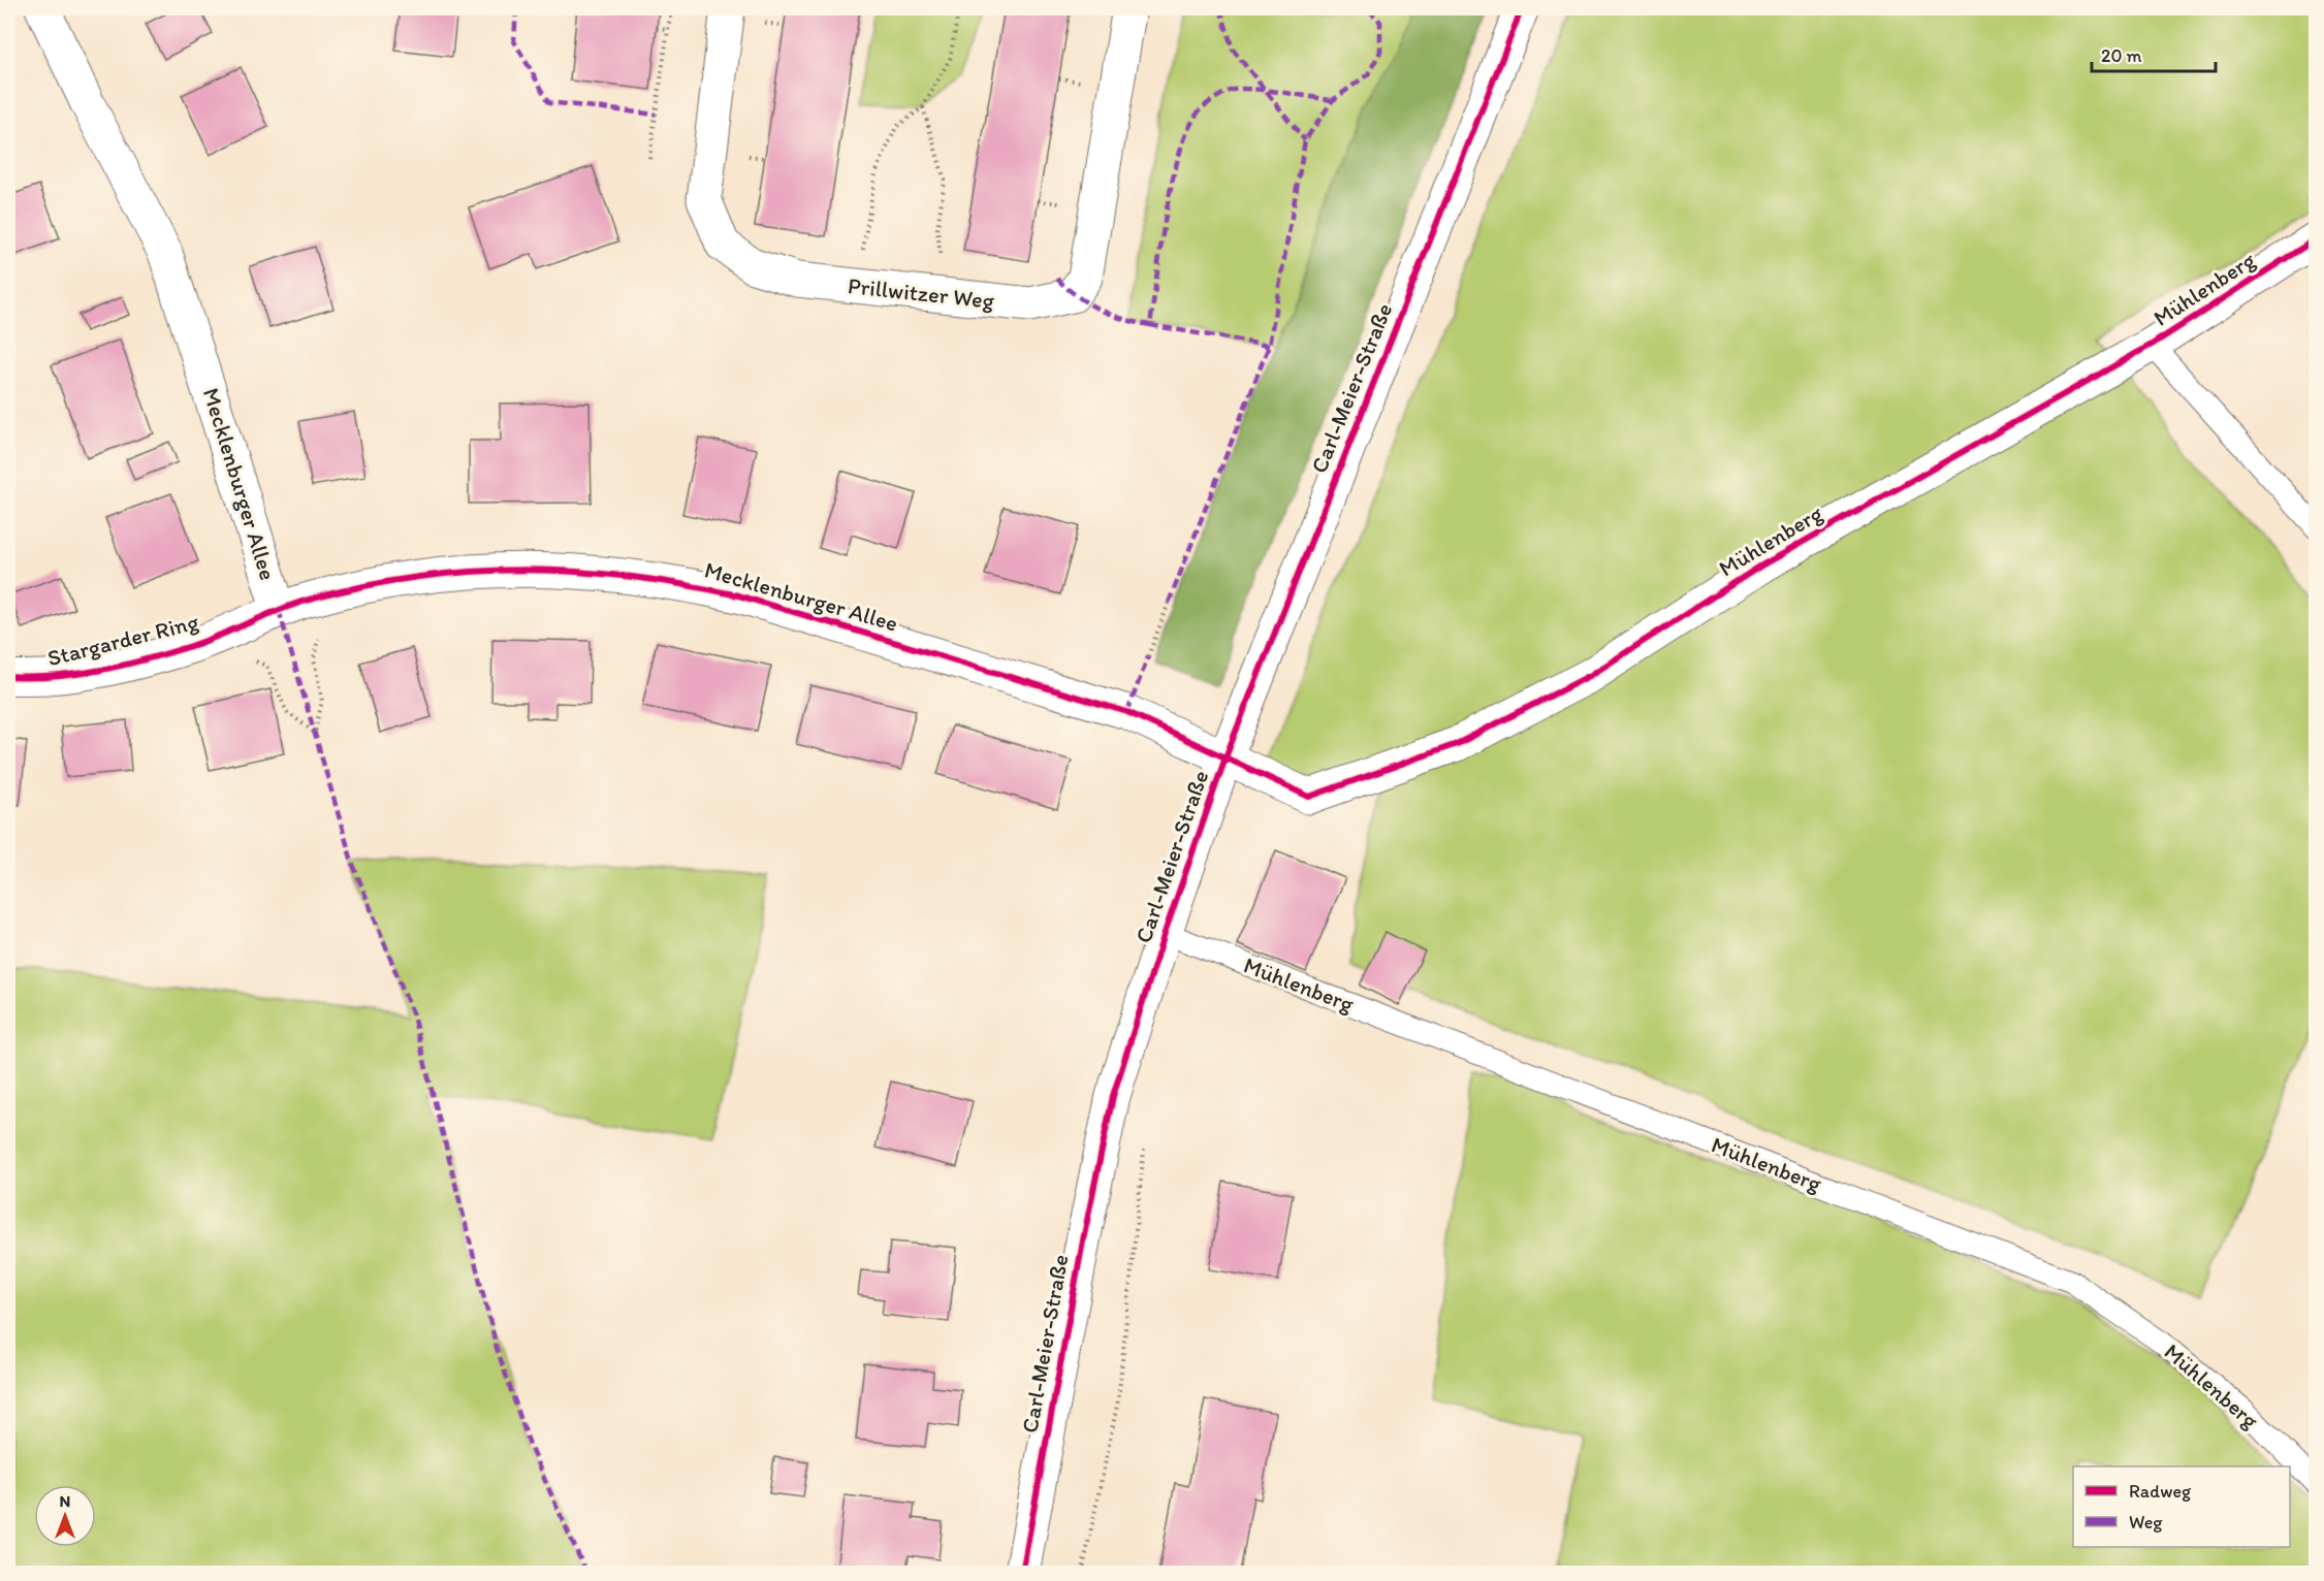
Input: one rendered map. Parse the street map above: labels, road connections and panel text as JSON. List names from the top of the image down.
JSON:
{
  "streets": {
    "street": [
      "Mühlenberg",
      "Prillwitzer Weg",
      "Carl-Meier-Straße",
      "Mecklenburger Allee",
      "Stargarder Ring"
    ]
  },
  "crossings": [
    ["Mühlenberg", "Carl-Meier-Straße"],
    ["Mühlenberg", "Mecklenburger Allee"],
    ["Carl-Meier-Straße", "Mecklenburger Allee"],
    ["Mecklenburger Allee", "Stargarder Ring"]
  ],
  "legend": ["Radweg", "Weg"],
  "scale_bar": "20 m",
  "north": "top"
}
